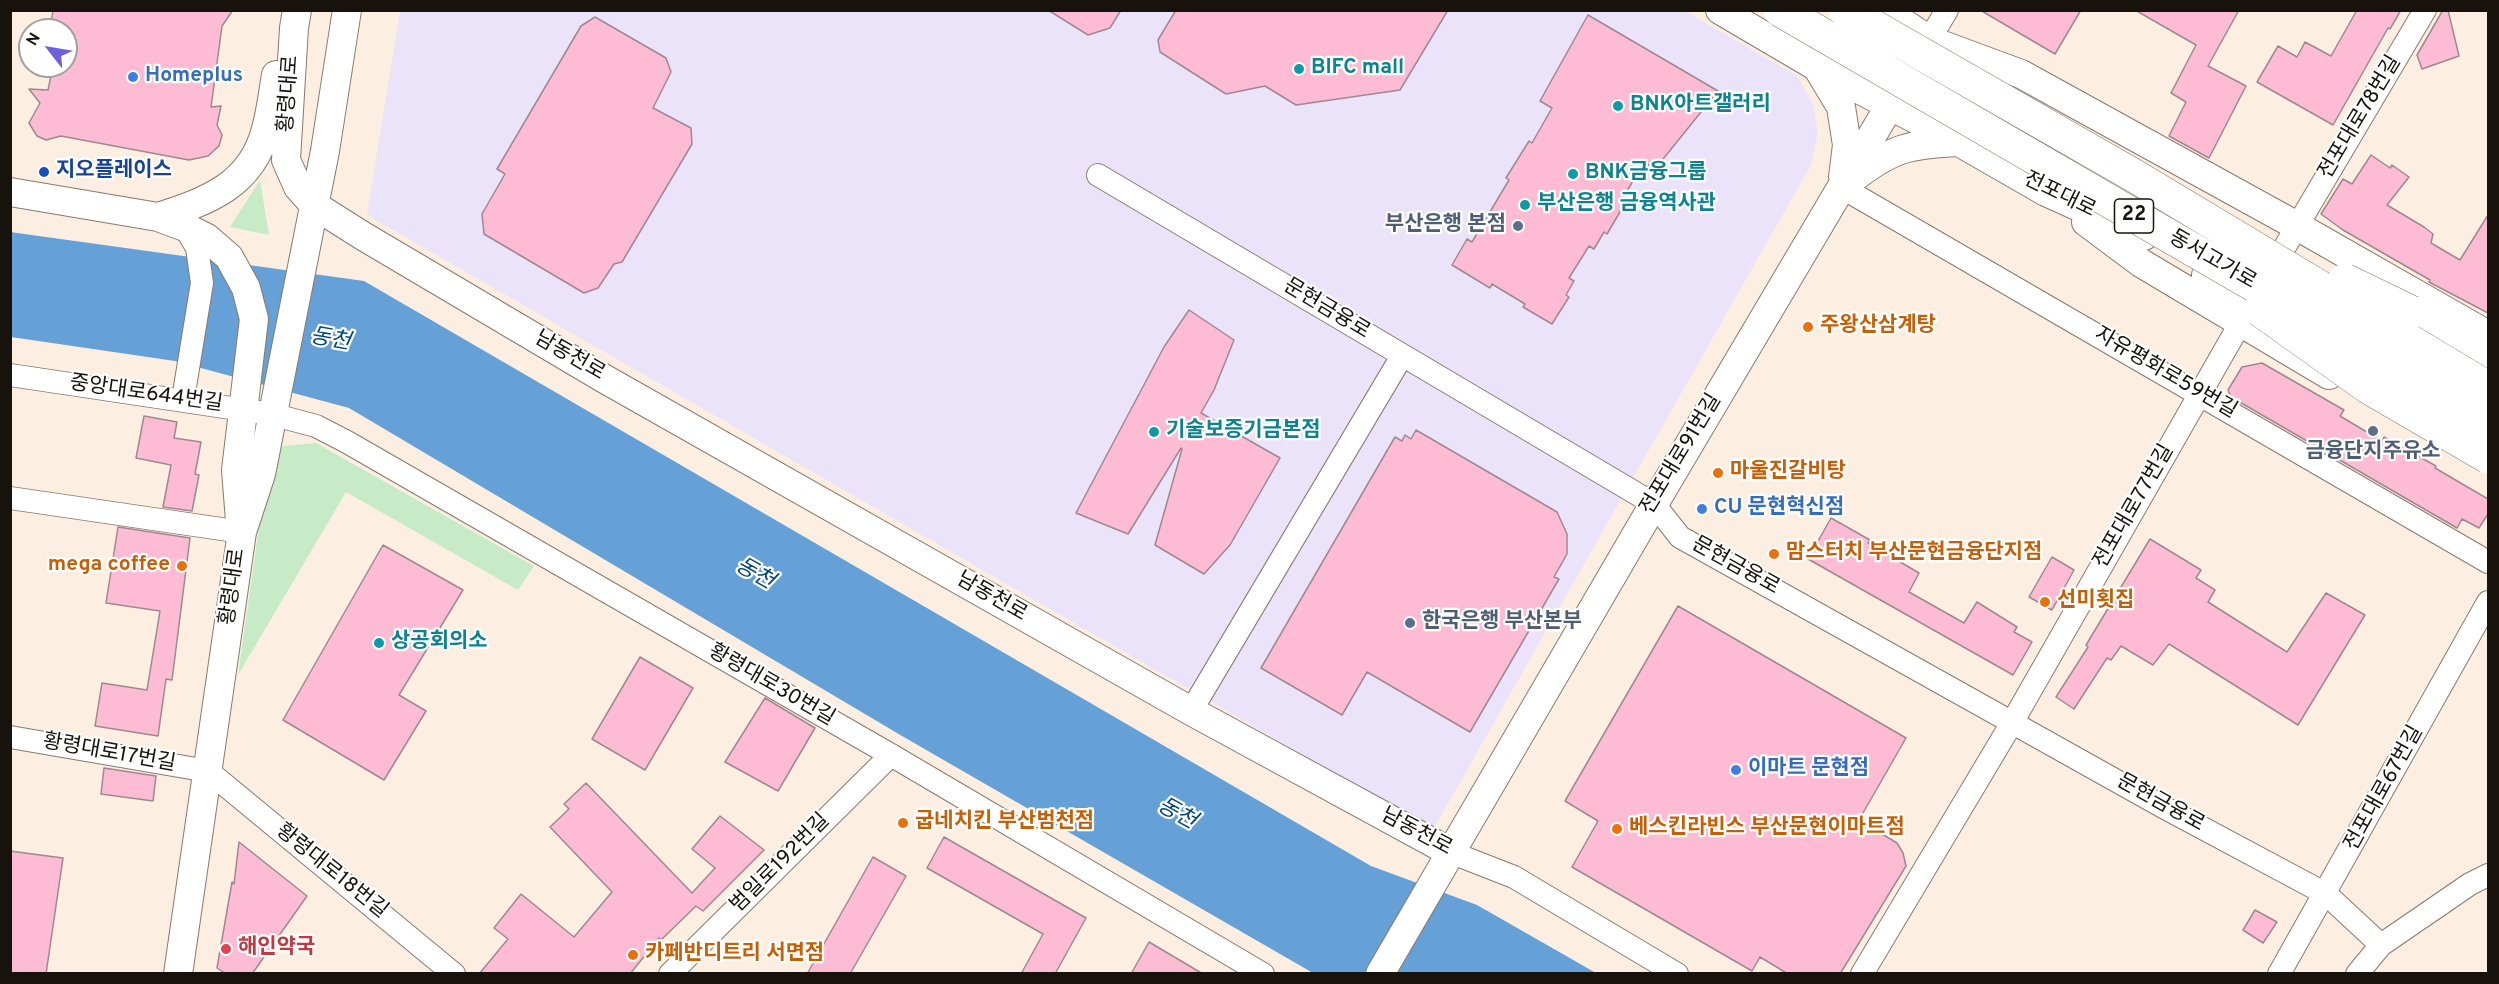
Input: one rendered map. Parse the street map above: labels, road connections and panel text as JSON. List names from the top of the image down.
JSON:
{
  "streets": {
    "highway": ["22", "동서고가로"],
    "main road": [
      "황령대로",
      "전포대로",
      "남동천로",
      "전포대로91번길"
    ],
    "street": [
      "전포대로78번길",
      "문현금융로",
      "자유평화로59번길",
      "중앙대로644번길",
      "전포대로77번길",
      "황령대로30번길",
      "황령대로17번길",
      "전포대로67번길",
      "범일로192번길",
      "황령대로18번길"
    ]
  },
  "crossings": [
    ["황령대로", "남동천로"],
    ["황령대로", "중앙대로644번길"],
    ["황령대로", "황령대로30번길"],
    ["황령대로", "황령대로17번길"],
    ["황령대로", "황령대로18번길"],
    ["전포대로78번길", "전포대로77번길"],
    ["전포대로", "전포대로91번길"],
    ["전포대로", "전포대로77번길"],
    ["문현금융로", "전포대로91번길"],
    ["문현금융로", "전포대로77번길"],
    ["문현금융로", "전포대로67번길"],
    ["남동천로", "전포대로91번길"],
    ["자유평화로59번길", "전포대로91번길"],
    ["자유평화로59번길", "전포대로77번길"],
    ["중앙대로644번길", "황령대로30번길"],
    ["황령대로30번길", "범일로192번길"],
    ["황령대로17번길", "황령대로18번길"]
  ],
  "water": ["동천"],
  "places": [
    "BIFC mall",
    "Homeplus",
    "BNK아트갤러리",
    "지오플레이스",
    "BNK금융그룹",
    "부산은행 금융역사관",
    "부산은행 본점",
    "주왕산삼계탕",
    "금융단지주유소",
    "기술보증기금본점",
    "마울진갈비탕",
    "CU 문현혁신점",
    "맘스터치 부산문현금융단지점",
    "mega coffee",
    "선미횟집",
    "한국은행 부산본부",
    "상공회의소",
    "이마트 문현점",
    "굽네치킨 부산범천점",
    "베스킨라빈스 부산문현이마트점",
    "해인약국",
    "카페반디트리 서면점"
  ],
  "north": "top left"
}
